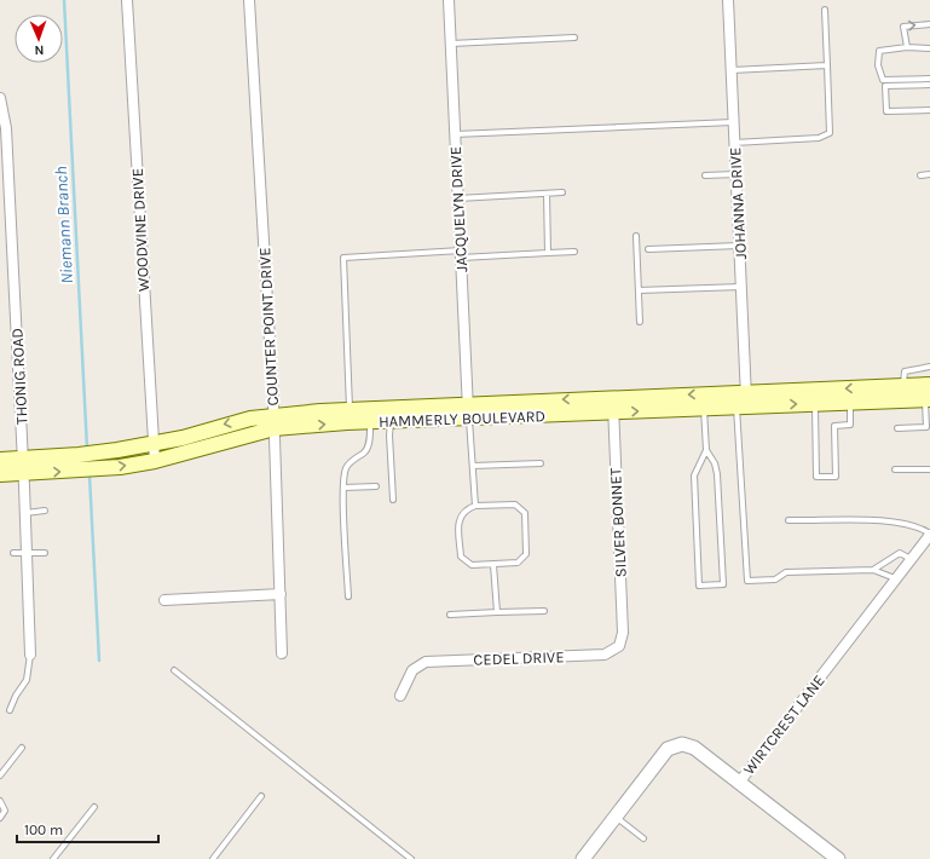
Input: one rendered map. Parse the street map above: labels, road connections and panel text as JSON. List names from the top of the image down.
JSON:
{
  "streets": {
    "main road": ["HAMMERLY BOULEVARD"],
    "street": [
      "JOHANNA DRIVE",
      "JACQUELYN DRIVE",
      "WOODVINE DRIVE",
      "COUNTER POINT DRIVE",
      "THONIG ROAD",
      "SILVER BONNET",
      "CEDEL DRIVE",
      "WIRTCREST LANE"
    ]
  },
  "crossings": [
    ["JOHANNA DRIVE", "HAMMERLY BOULEVARD"],
    ["JACQUELYN DRIVE", "HAMMERLY BOULEVARD"],
    ["WOODVINE DRIVE", "HAMMERLY BOULEVARD"],
    ["COUNTER POINT DRIVE", "HAMMERLY BOULEVARD"],
    ["THONIG ROAD", "HAMMERLY BOULEVARD"],
    ["HAMMERLY BOULEVARD", "SILVER BONNET"],
    ["SILVER BONNET", "CEDEL DRIVE"]
  ],
  "water": ["Niemann Branch"],
  "scale_bar": "100 m",
  "north": "bottom"
}
